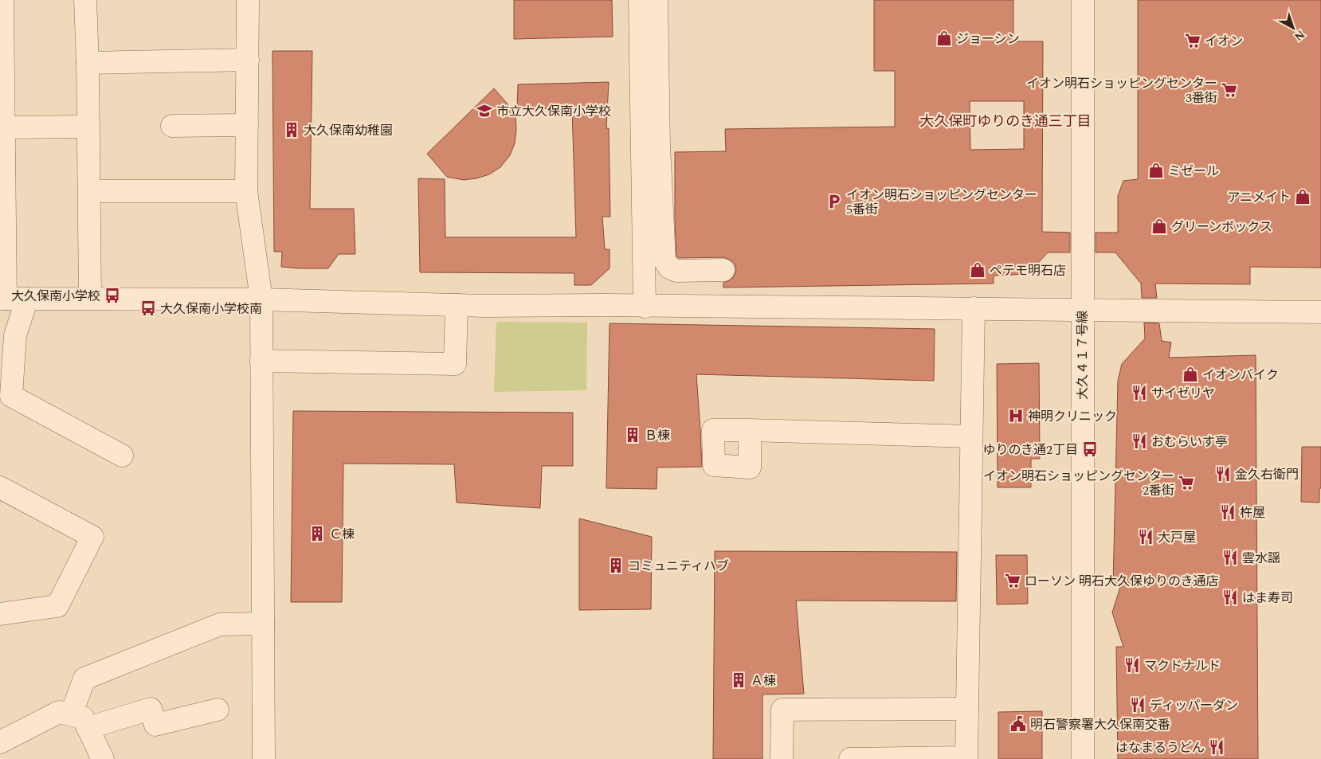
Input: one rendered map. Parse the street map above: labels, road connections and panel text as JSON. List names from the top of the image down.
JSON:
{
  "streets": {
    "street": ["大久４１７号線"]
  },
  "districts": ["大久保町ゆりのき通三丁目"],
  "places": {
    "shop": [
      "ジョーシン",
      "ミゼール",
      "アニメイト",
      "グリーンボックス",
      "ペテモ明石店",
      "イオンバイク"
    ],
    "supermarket": [
      "イオン",
      "イオン明石ショッピングセンター 3番街",
      "イオン明石ショッピングセンター 2番街",
      "ローソン 明石大久保ゆりのき通店"
    ],
    "school or university": ["市立大久保南小学校"],
    "building": [
      "大久保南幼稚園",
      "Ｂ棟",
      "Ｃ棟",
      "コミュニティハブ",
      "Ａ棟"
    ],
    "parking": ["イオン明石ショッピングセンター 5番街"],
    "bus stop": ["大久保南小学校", "大久保南小学校南", "ゆりのき通2丁目"],
    "restaurant": [
      "サイゼリヤ",
      "おむらいす亭",
      "金久右衛門",
      "杵屋",
      "大戸屋",
      "雲水謡",
      "はま寿司",
      "マクドナルド",
      "ディッパーダン",
      "はなまるうどん"
    ],
    "hospital": ["神明クリニック"],
    "public building": ["明石警察署大久保南交番"]
  },
  "north": "bottom right"
}
